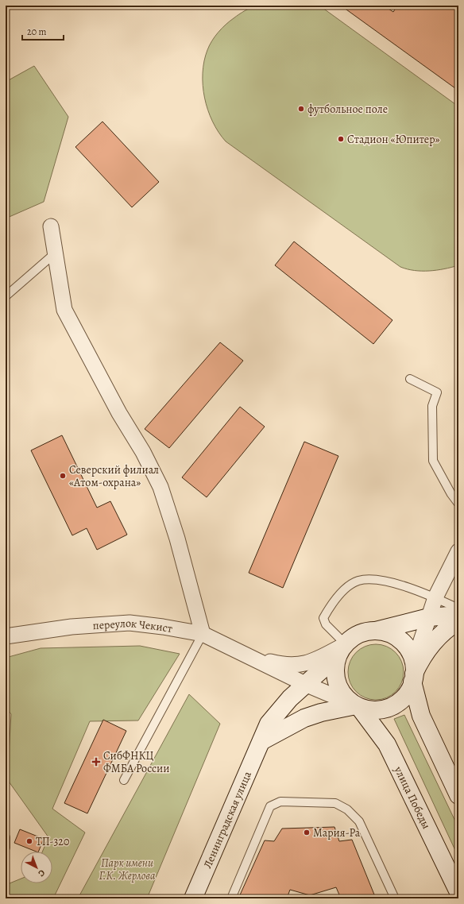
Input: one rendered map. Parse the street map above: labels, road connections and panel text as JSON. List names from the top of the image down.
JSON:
{
  "streets": {
    "street": ["переулок Чекист", "улица Победы", "Ленинградская улица"]
  },
  "crossings": [
    ["переулок Чекист", "улица Победы"],
    ["переулок Чекист", "Ленинградская улица"],
    ["улица Победы", "Ленинградская улица"]
  ],
  "parks": ["Парк имени Г.К. Жерлова"],
  "places": {
    "other": [
      "футбольное поле",
      "Стадион «Юпитер»",
      "Северский филиал «Атом-охрана»",
      "Мария-Ра",
      "ТП-320"
    ],
    "health": ["СибФНКЦ ФМБА России"]
  },
  "scale_bar": "20 m",
  "north": "bottom right"
}
